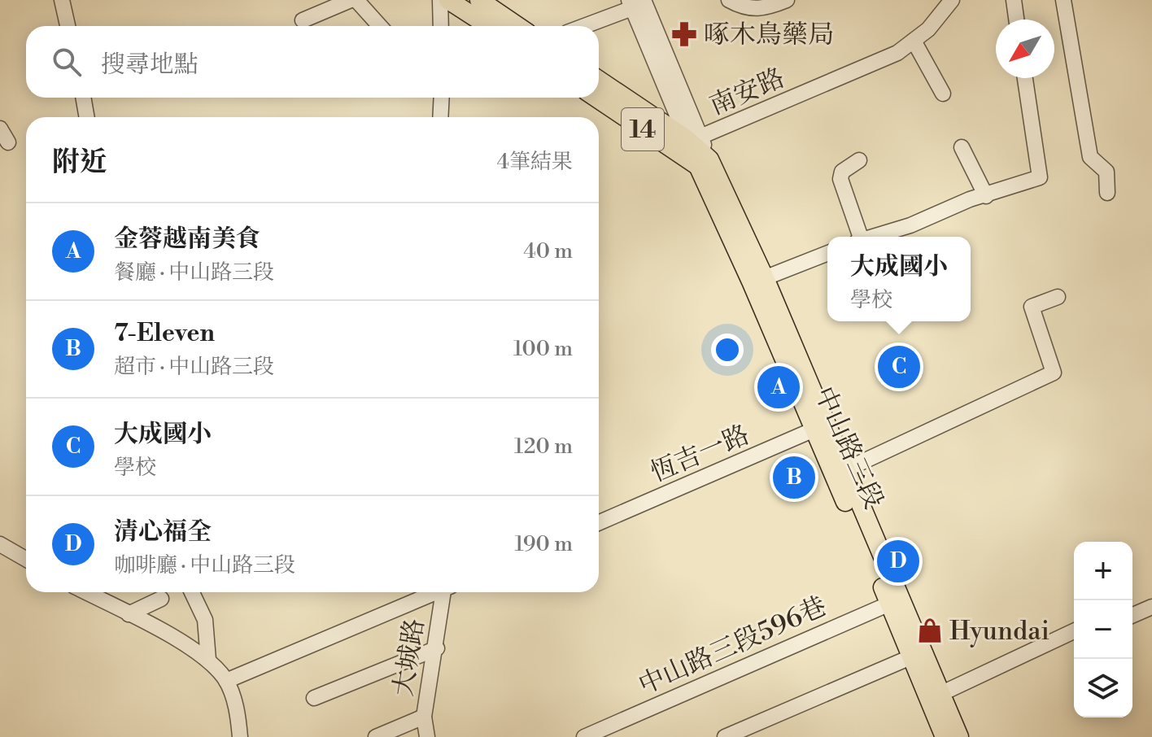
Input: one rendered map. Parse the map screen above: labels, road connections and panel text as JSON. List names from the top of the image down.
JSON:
{
  "streets": {
    "main road": ["14", "中山路三段"],
    "street": [
      "南安路",
      "恆吉一路",
      "中山路三段596巷",
      "大城路"
    ]
  },
  "crossings": [
    ["南安路", "14"],
    ["14", "中山路三段"],
    ["中山路三段", "恆吉一路"],
    ["中山路三段", "中山路三段596巷"]
  ],
  "places": {
    "pharmacy": ["啄木鳥藥局"],
    "shop": ["Hyundai"]
  },
  "north": "bottom left",
  "page": {
    "search": "搜尋地點",
    "heading": ["附近", "4筆結果"],
    "list": [
      {
        "mark": "A",
        "name": "金蓉越南美食",
        "note": "餐廳 · 中山路三段",
        "value": "40 m"
      },
      {
        "mark": "B",
        "name": "7-Eleven",
        "note": "超市 · 中山路三段",
        "value": "100 m"
      },
      {
        "mark": "C",
        "name": "大成國小",
        "note": "學校",
        "value": "120 m"
      },
      {
        "mark": "D",
        "name": "清心福全",
        "note": "咖啡廳 · 中山路三段",
        "value": "190 m"
      }
    ],
    "popup": ["大成國小", "學校"],
    "pins": [
      "C",
      "A",
      "B",
      "D"
    ],
    "map_buttons": ["+", "−"]
  }
}
